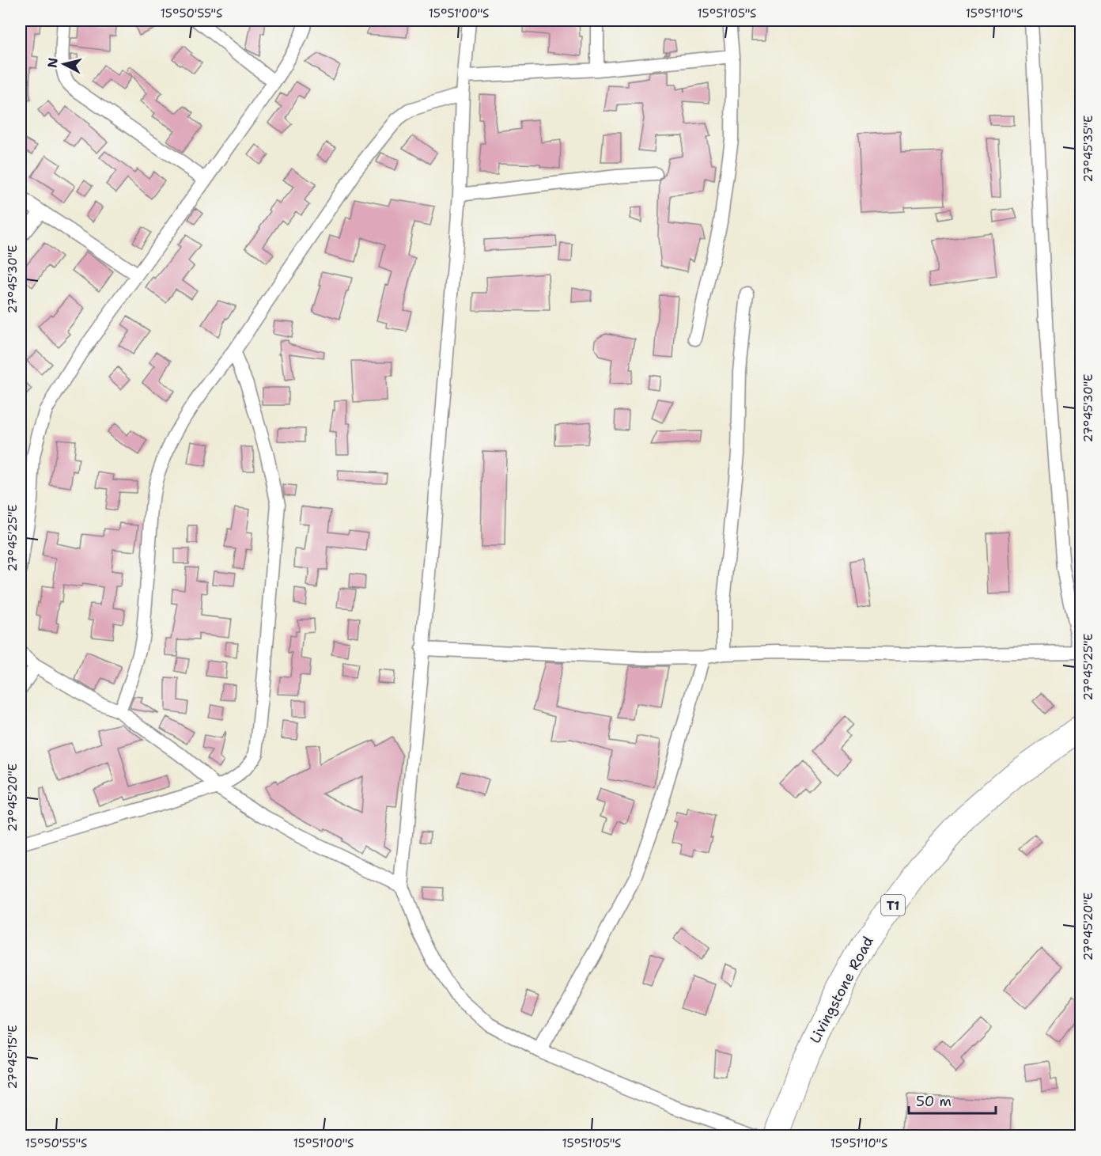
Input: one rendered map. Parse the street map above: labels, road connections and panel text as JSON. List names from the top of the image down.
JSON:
{
  "streets": {
    "highway": ["T1", "Livingstone Road"]
  },
  "scale_bar": "50 m",
  "north": "left",
  "coordinates": [
    "15°50'55\"S",
    "15°51'00\"S",
    "15°51'05\"S",
    "15°51'10\"S",
    "27°45'35\"E",
    "27°45'30\"E",
    "27°45'25\"E",
    "27°45'20\"E",
    "27°45'15\"E"
  ]
}
